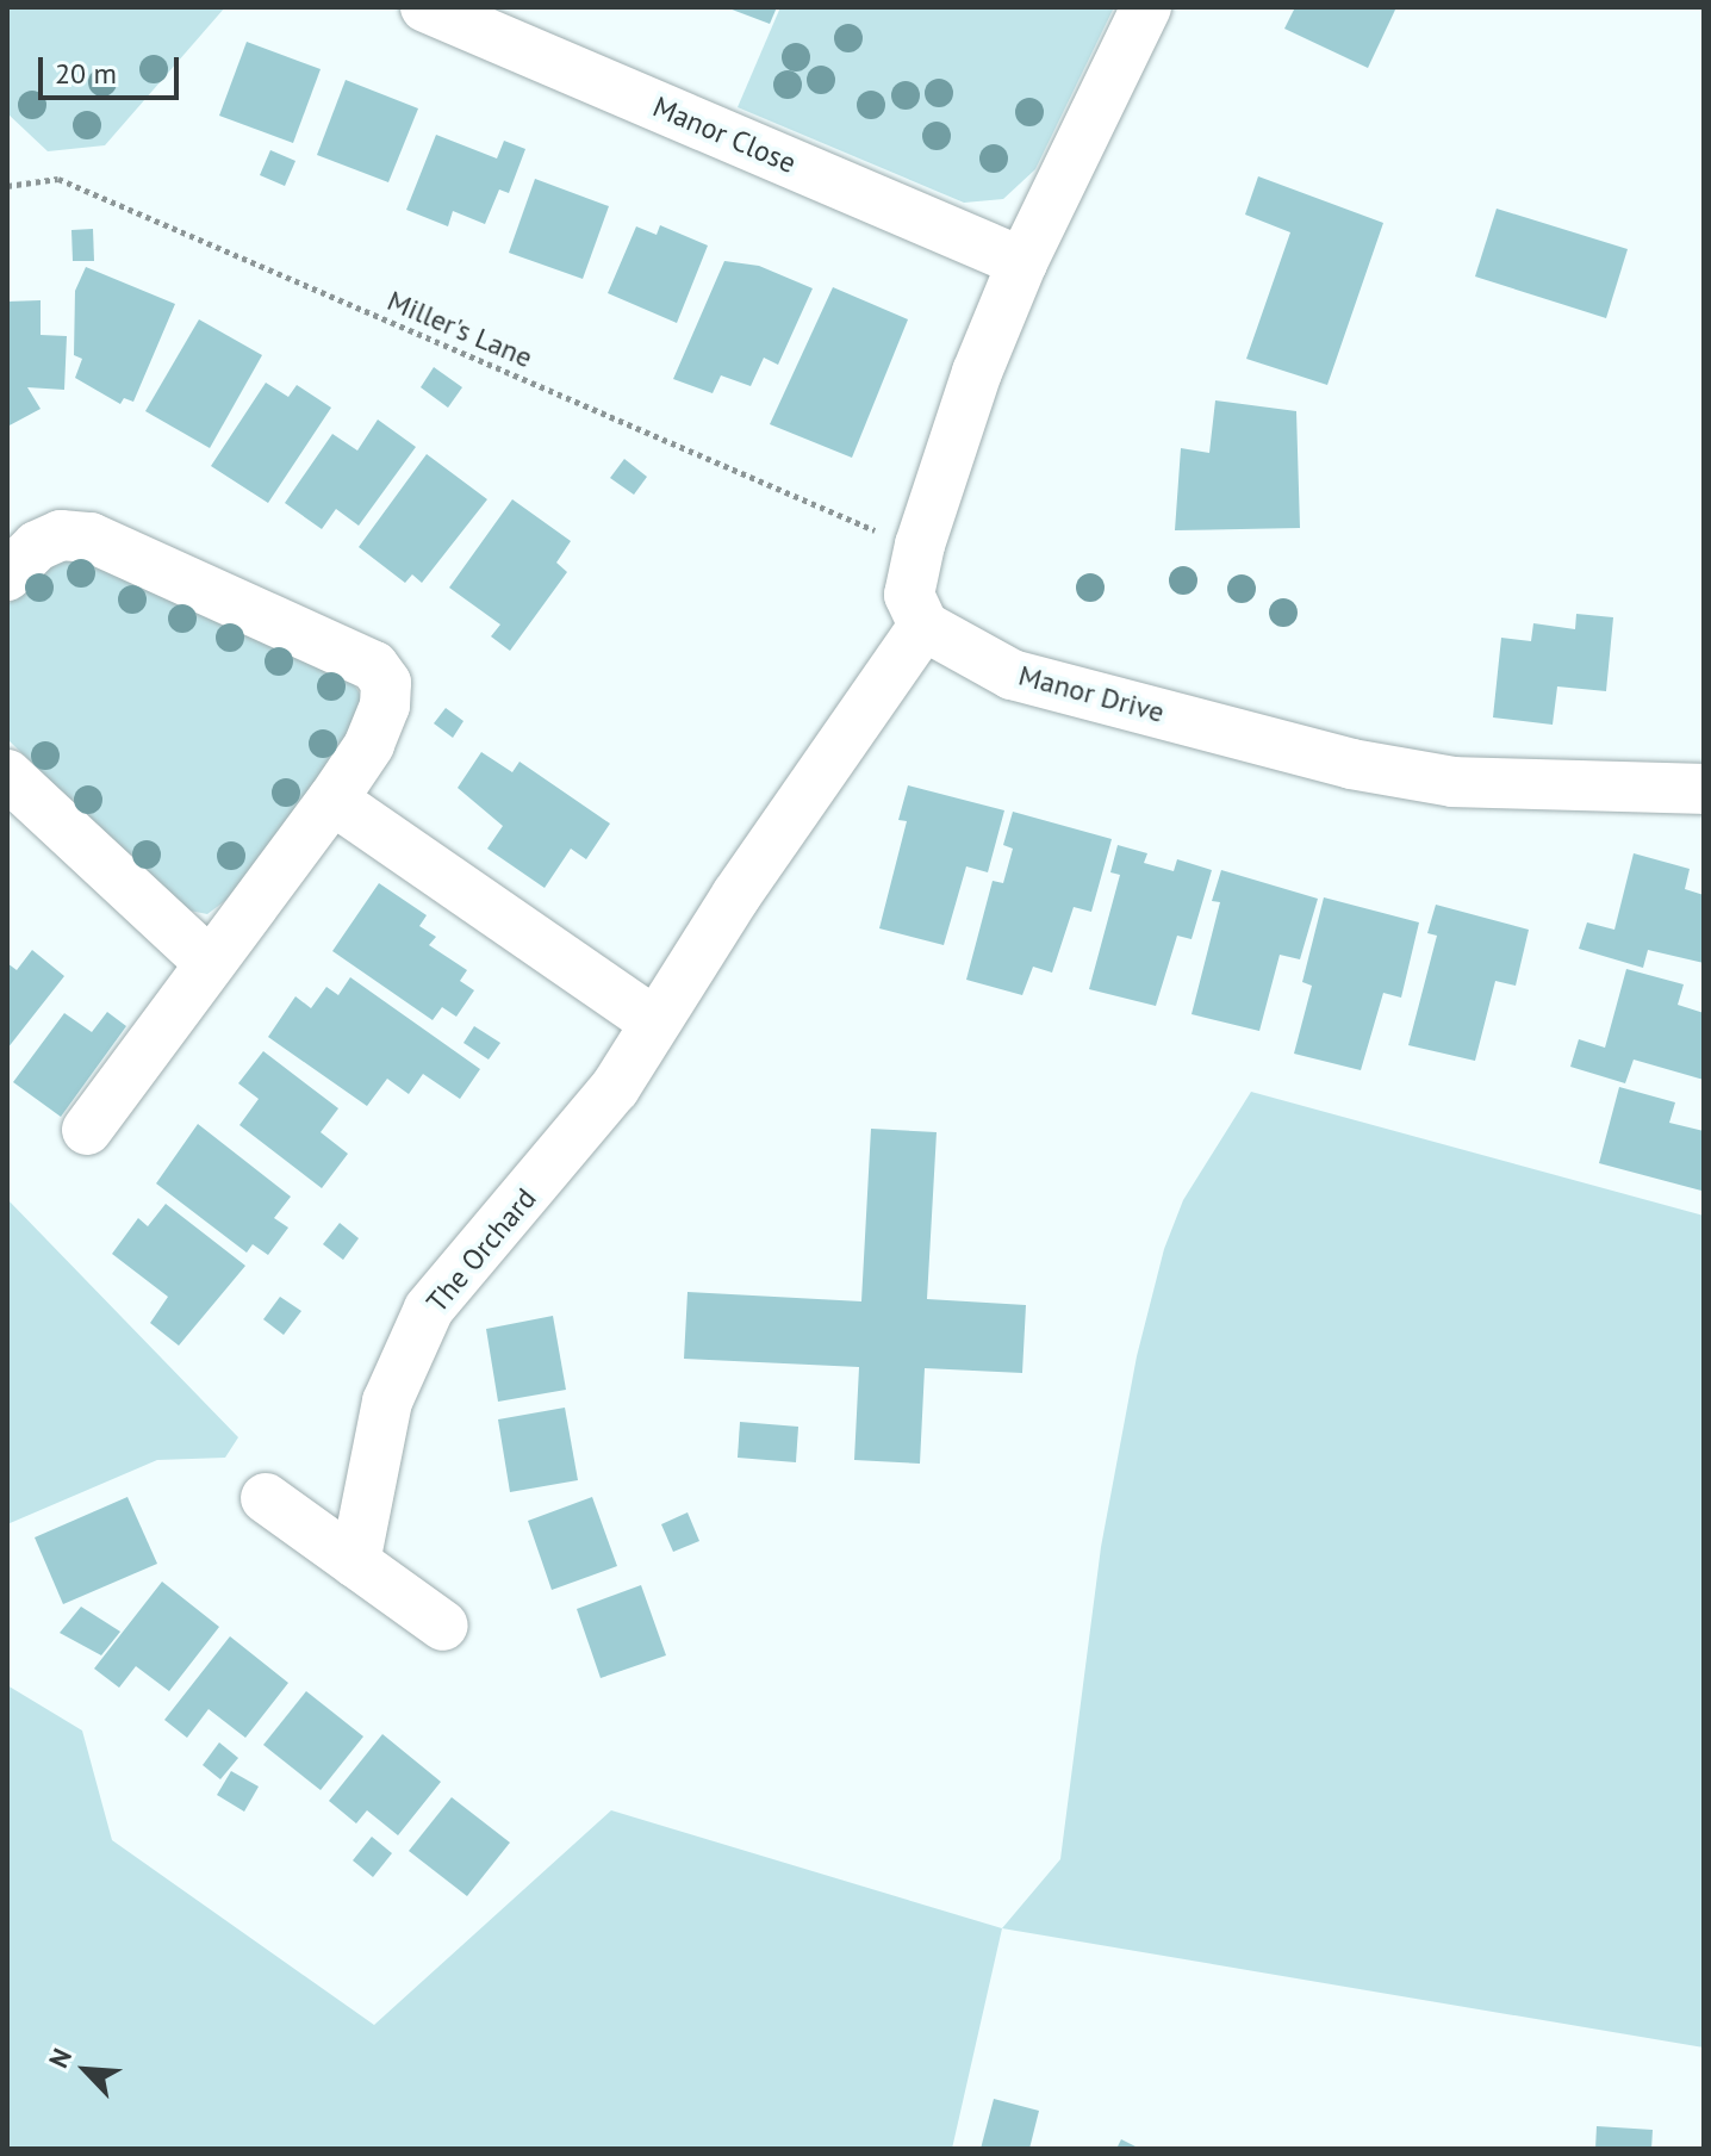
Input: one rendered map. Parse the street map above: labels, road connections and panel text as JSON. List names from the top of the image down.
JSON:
{
  "streets": {
    "street": ["Manor Close", "Manor Drive", "The Orchard"],
    "path": ["Miller's Lane"]
  },
  "crossings": [
    ["Manor Drive", "The Orchard"]
  ],
  "scale_bar": "20 m",
  "north": "top left"
}
